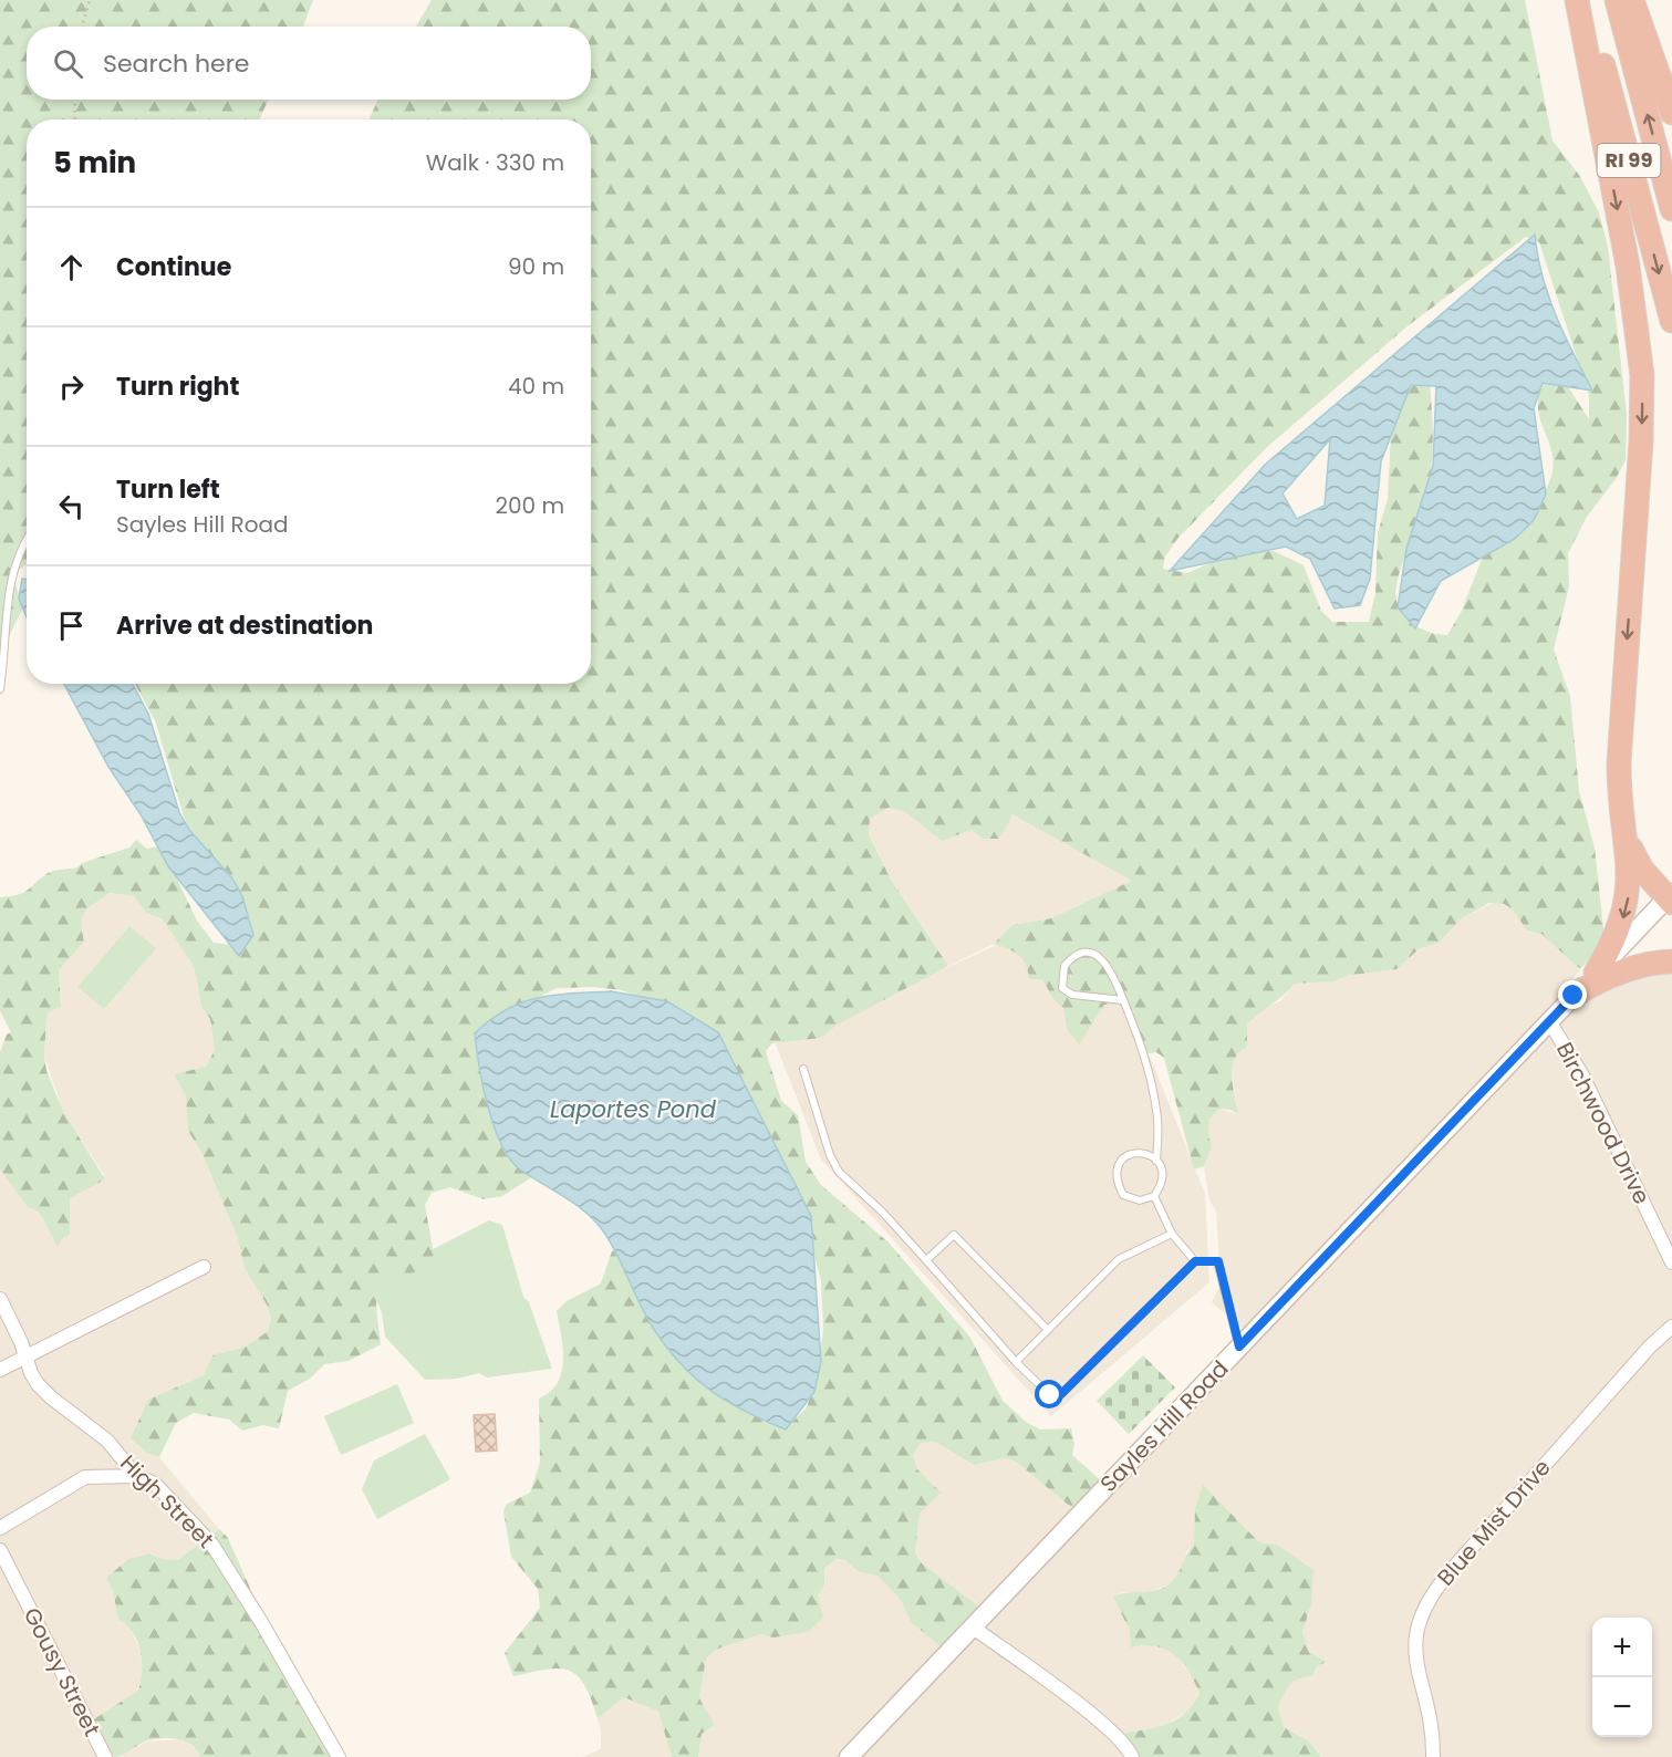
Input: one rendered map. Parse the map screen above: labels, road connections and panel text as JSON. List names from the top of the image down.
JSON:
{
  "streets": {
    "highway": ["RI 99"],
    "main road": ["Sayles Hill Road"],
    "street": [
      "Birchwood Drive",
      "High Street",
      "Blue Mist Drive",
      "Gousy Street"
    ]
  },
  "crossings": [
    ["Birchwood Drive", "Sayles Hill Road"]
  ],
  "water": ["Laportes Pond"],
  "page": {
    "search": "Search here",
    "heading": ["5 min", "Walk · 330 m"],
    "list": [
      ["Continue", "90 m"],
      ["Turn right", "40 m"],
      ["Turn left", "Sayles Hill Road", "200 m"],
      "Arrive at destination"
    ],
    "map_buttons": ["+", "−"]
  }
}
